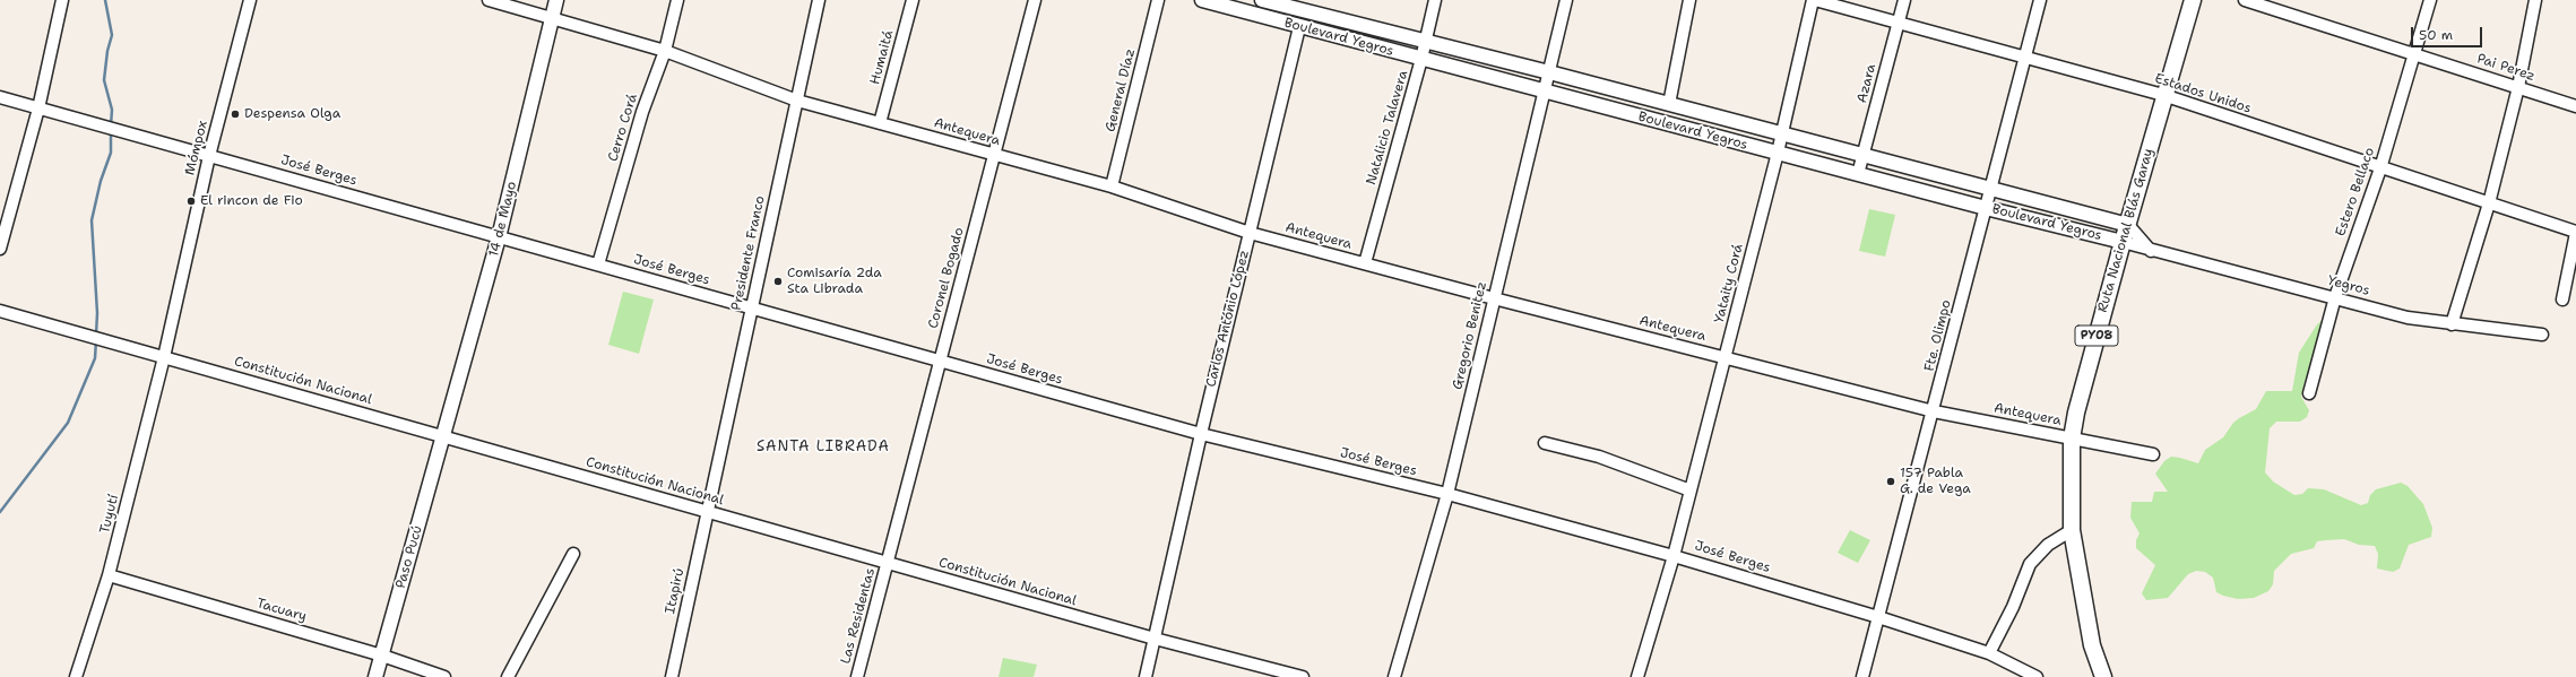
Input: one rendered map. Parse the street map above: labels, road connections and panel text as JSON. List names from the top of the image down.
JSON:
{
  "streets": {
    "highway": ["Ruta Nacional Blás Garay", "PY08"],
    "main road": [
      "Boulevard Yegros",
      "14 de Mayo",
      "Carlos António López",
      "Paso Pucú"
    ],
    "street": [
      "Humaitá",
      "Pai Perez",
      "Azara",
      "General Díaz",
      "Estados Unidos",
      "Cerro Corá",
      "Natalicio Talavera",
      "Antequera",
      "Mómpox",
      "José Berges",
      "Estero Bellaco",
      "Presidente Franco",
      "Coronel Bogado",
      "Yataity Corá",
      "Yegros",
      "Gregorio Benitez",
      "Fte. Olimpo",
      "Constitución Nacional",
      "Tuyutí",
      "Itapirú",
      "Tacuary",
      "Las Residentas"
    ]
  },
  "crossings": [
    ["Boulevard Yegros", "Azara"],
    ["Boulevard Yegros", "Natalicio Talavera"],
    ["Boulevard Yegros", "Ruta Nacional Blás Garay"],
    ["Boulevard Yegros", "Yataity Corá"],
    ["Boulevard Yegros", "Yegros"],
    ["Boulevard Yegros", "Carlos António López"],
    ["Boulevard Yegros", "Gregorio Benitez"],
    ["Boulevard Yegros", "Fte. Olimpo"],
    ["Humaitá", "Antequera"],
    ["Pai Perez", "Estero Bellaco"],
    ["Azara", "Estados Unidos"],
    ["General Díaz", "Antequera"],
    ["Estados Unidos", "Estero Bellaco"],
    ["Estados Unidos", "Ruta Nacional Blás Garay"],
    ["Estados Unidos", "Yataity Corá"],
    ["Estados Unidos", "Fte. Olimpo"],
    ["Cerro Corá", "Antequera"],
    ["Cerro Corá", "José Berges"],
    ["Natalicio Talavera", "Antequera"],
    ["Antequera", "14 de Mayo"],
    ["Antequera", "Ruta Nacional Blás Garay"],
    ["Antequera", "Presidente Franco"],
    ["Antequera", "Coronel Bogado"],
    ["Antequera", "Yataity Corá"],
    ["Antequera", "Carlos António López"],
    ["Antequera", "Gregorio Benitez"],
    ["Antequera", "Fte. Olimpo"],
    ["Mómpox", "José Berges"],
    ["Mómpox", "Constitución Nacional"],
    ["Mómpox", "Tuyutí"],
    ["José Berges", "14 de Mayo"],
    ["José Berges", "Presidente Franco"],
    ["José Berges", "Coronel Bogado"],
    ["José Berges", "Yataity Corá"],
    ["José Berges", "Carlos António López"],
    ["José Berges", "Gregorio Benitez"],
    ["José Berges", "Fte. Olimpo"],
    ["Estero Bellaco", "Yegros"],
    ["14 de Mayo", "Constitución Nacional"],
    ["14 de Mayo", "Paso Pucú"],
    ["Presidente Franco", "Constitución Nacional"],
    ["Presidente Franco", "Itapirú"],
    ["Coronel Bogado", "Constitución Nacional"],
    ["Coronel Bogado", "Las Residentas"],
    ["Carlos António López", "Constitución Nacional"],
    ["Constitución Nacional", "Tuyutí"],
    ["Constitución Nacional", "Paso Pucú"],
    ["Constitución Nacional", "Itapirú"],
    ["Constitución Nacional", "Las Residentas"],
    ["Tuyutí", "Tacuary"],
    ["Paso Pucú", "Tacuary"]
  ],
  "districts": ["SANTA LIBRADA"],
  "places": [
    "Despensa Olga",
    "El rincon de Fio",
    "Comisaría 2da Sta Librada",
    "157 Pabla G. de Vega"
  ],
  "scale_bar": "50 m"
}
